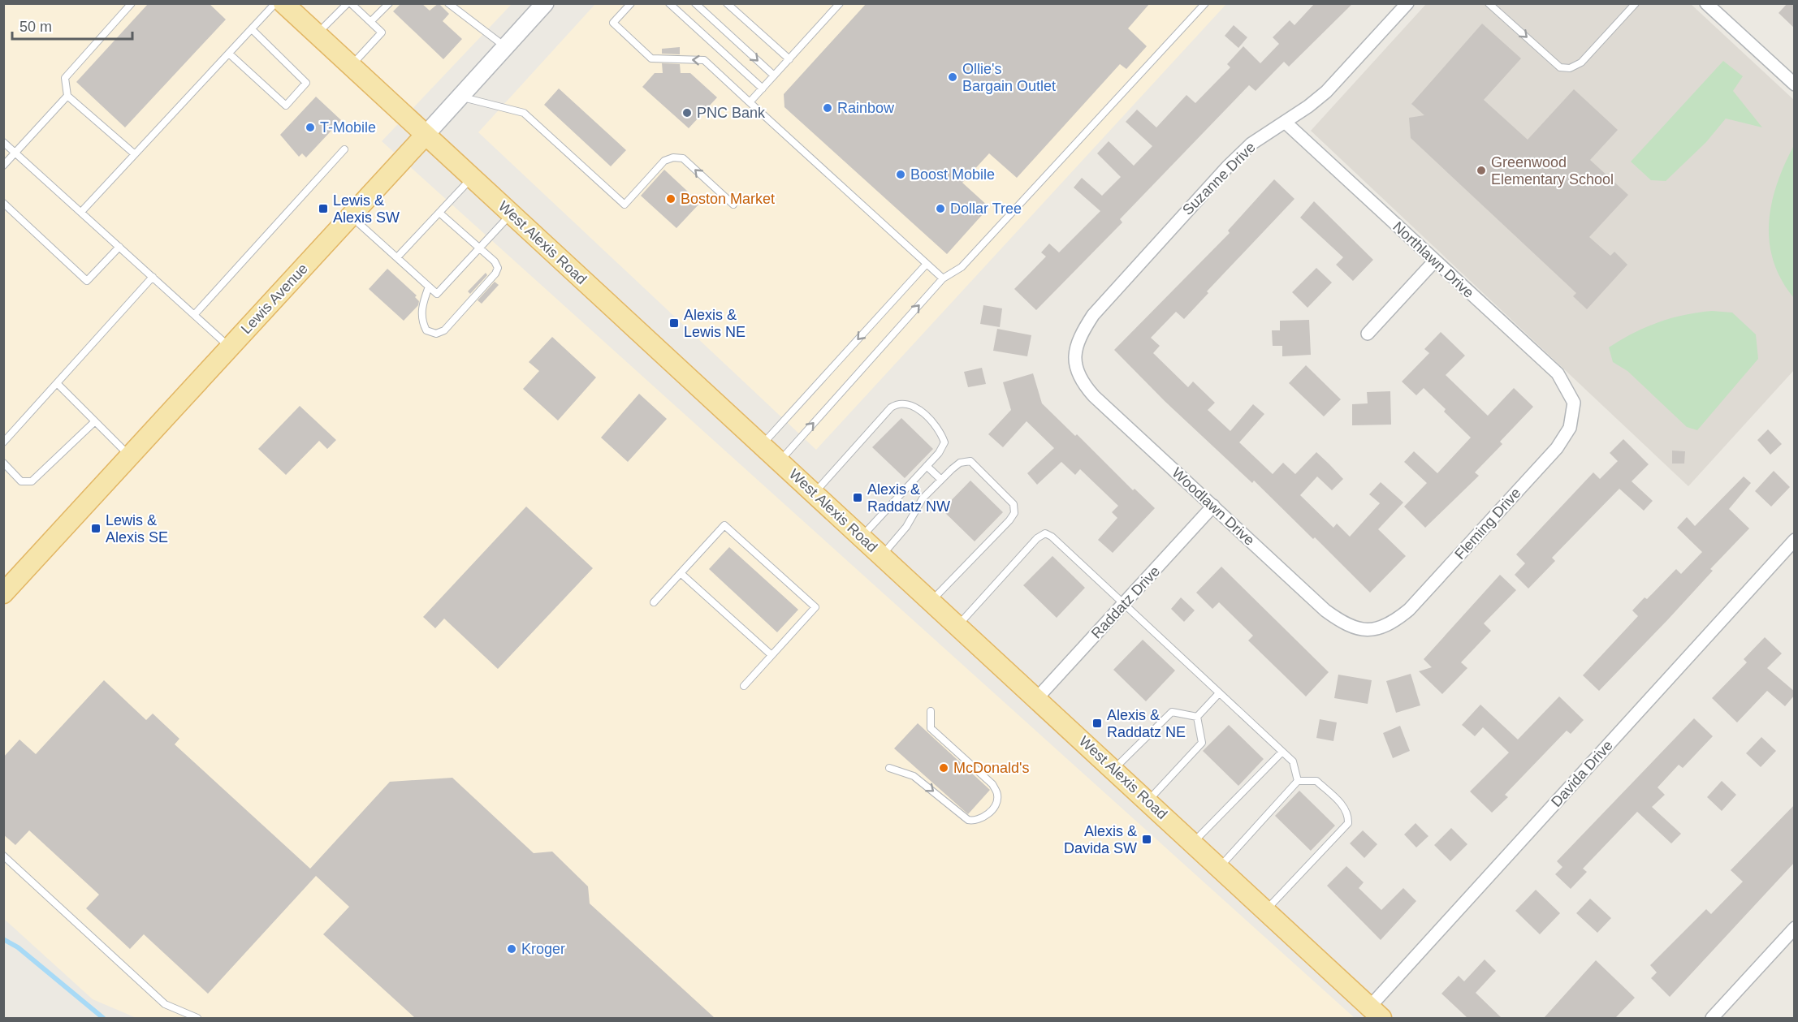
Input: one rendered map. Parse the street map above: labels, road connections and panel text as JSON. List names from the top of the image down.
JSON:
{
  "streets": {
    "main road": ["West Alexis Road", "Lewis Avenue"],
    "street": [
      "Suzanne Drive",
      "Northlawn Drive",
      "Woodlawn Drive",
      "Fleming Drive",
      "Raddatz Drive",
      "Davida Drive"
    ]
  },
  "crossings": [
    ["Suzanne Drive", "Northlawn Drive"],
    ["Suzanne Drive", "Woodlawn Drive"],
    ["West Alexis Road", "Lewis Avenue"],
    ["West Alexis Road", "Raddatz Drive"],
    ["West Alexis Road", "Davida Drive"],
    ["Northlawn Drive", "Fleming Drive"],
    ["Woodlawn Drive", "Fleming Drive"],
    ["Woodlawn Drive", "Raddatz Drive"]
  ],
  "places": {
    "other": [
      "Ollie's Bargain Outlet",
      "Rainbow",
      "PNC Bank",
      "T-Mobile",
      "Greenwood Elementary School",
      "Boost Mobile",
      "Boston Market",
      "Dollar Tree",
      "McDonald's",
      "Kroger"
    ],
    "transit": [
      "Lewis & Alexis SW",
      "Alexis & Lewis NE",
      "Alexis & Raddatz NW",
      "Lewis & Alexis SE",
      "Alexis & Raddatz NE",
      "Alexis & Davida SW"
    ]
  },
  "scale_bar": "50 m"
}
